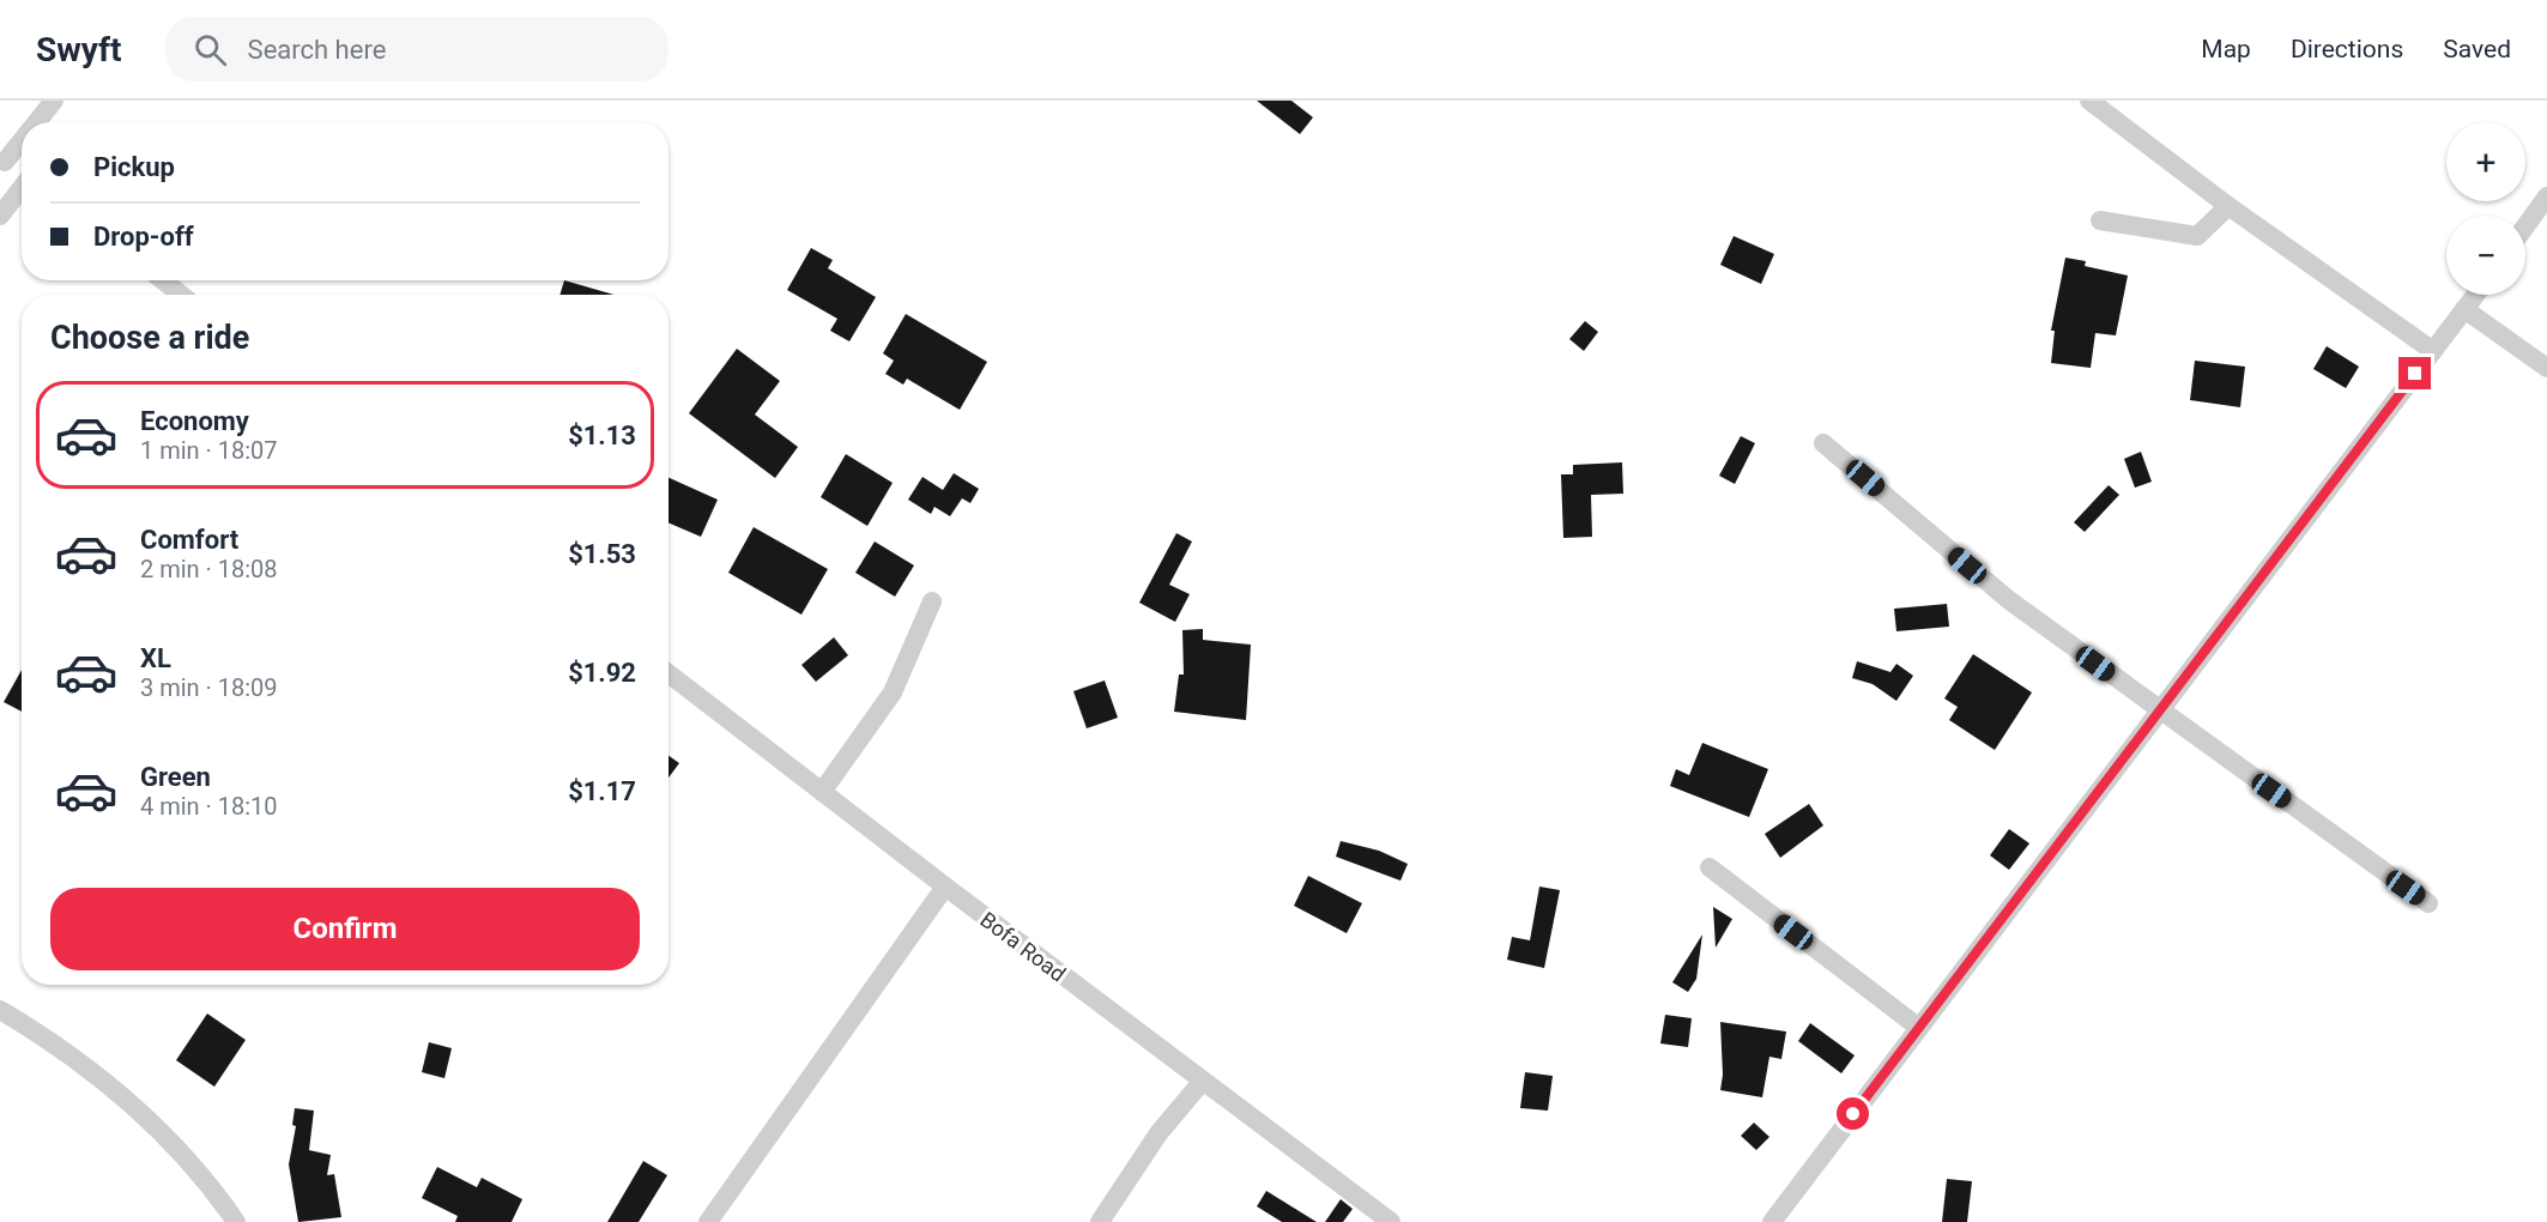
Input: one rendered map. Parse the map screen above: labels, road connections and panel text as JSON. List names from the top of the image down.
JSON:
{
  "streets": {
    "street": ["Bofa Road"]
  },
  "page": {
    "header": "Swyft",
    "search": "Search here",
    "nav": ["Map", "Directions", "Saved"],
    "map_buttons": ["+", "−"],
    "banner": ["Pickup", "Drop-off"],
    "heading": "Choose a ride",
    "list": [
      {
        "name": "Economy",
        "note": "1 min · 18:07",
        "value": "$1.13"
      },
      {
        "name": "Comfort",
        "note": "2 min · 18:08",
        "value": "$1.53"
      },
      {
        "name": "XL",
        "note": "3 min · 18:09",
        "value": "$1.92"
      },
      {
        "name": "Green",
        "note": "4 min · 18:10",
        "value": "$1.17"
      }
    ],
    "buttons": "Confirm"
  }
}
